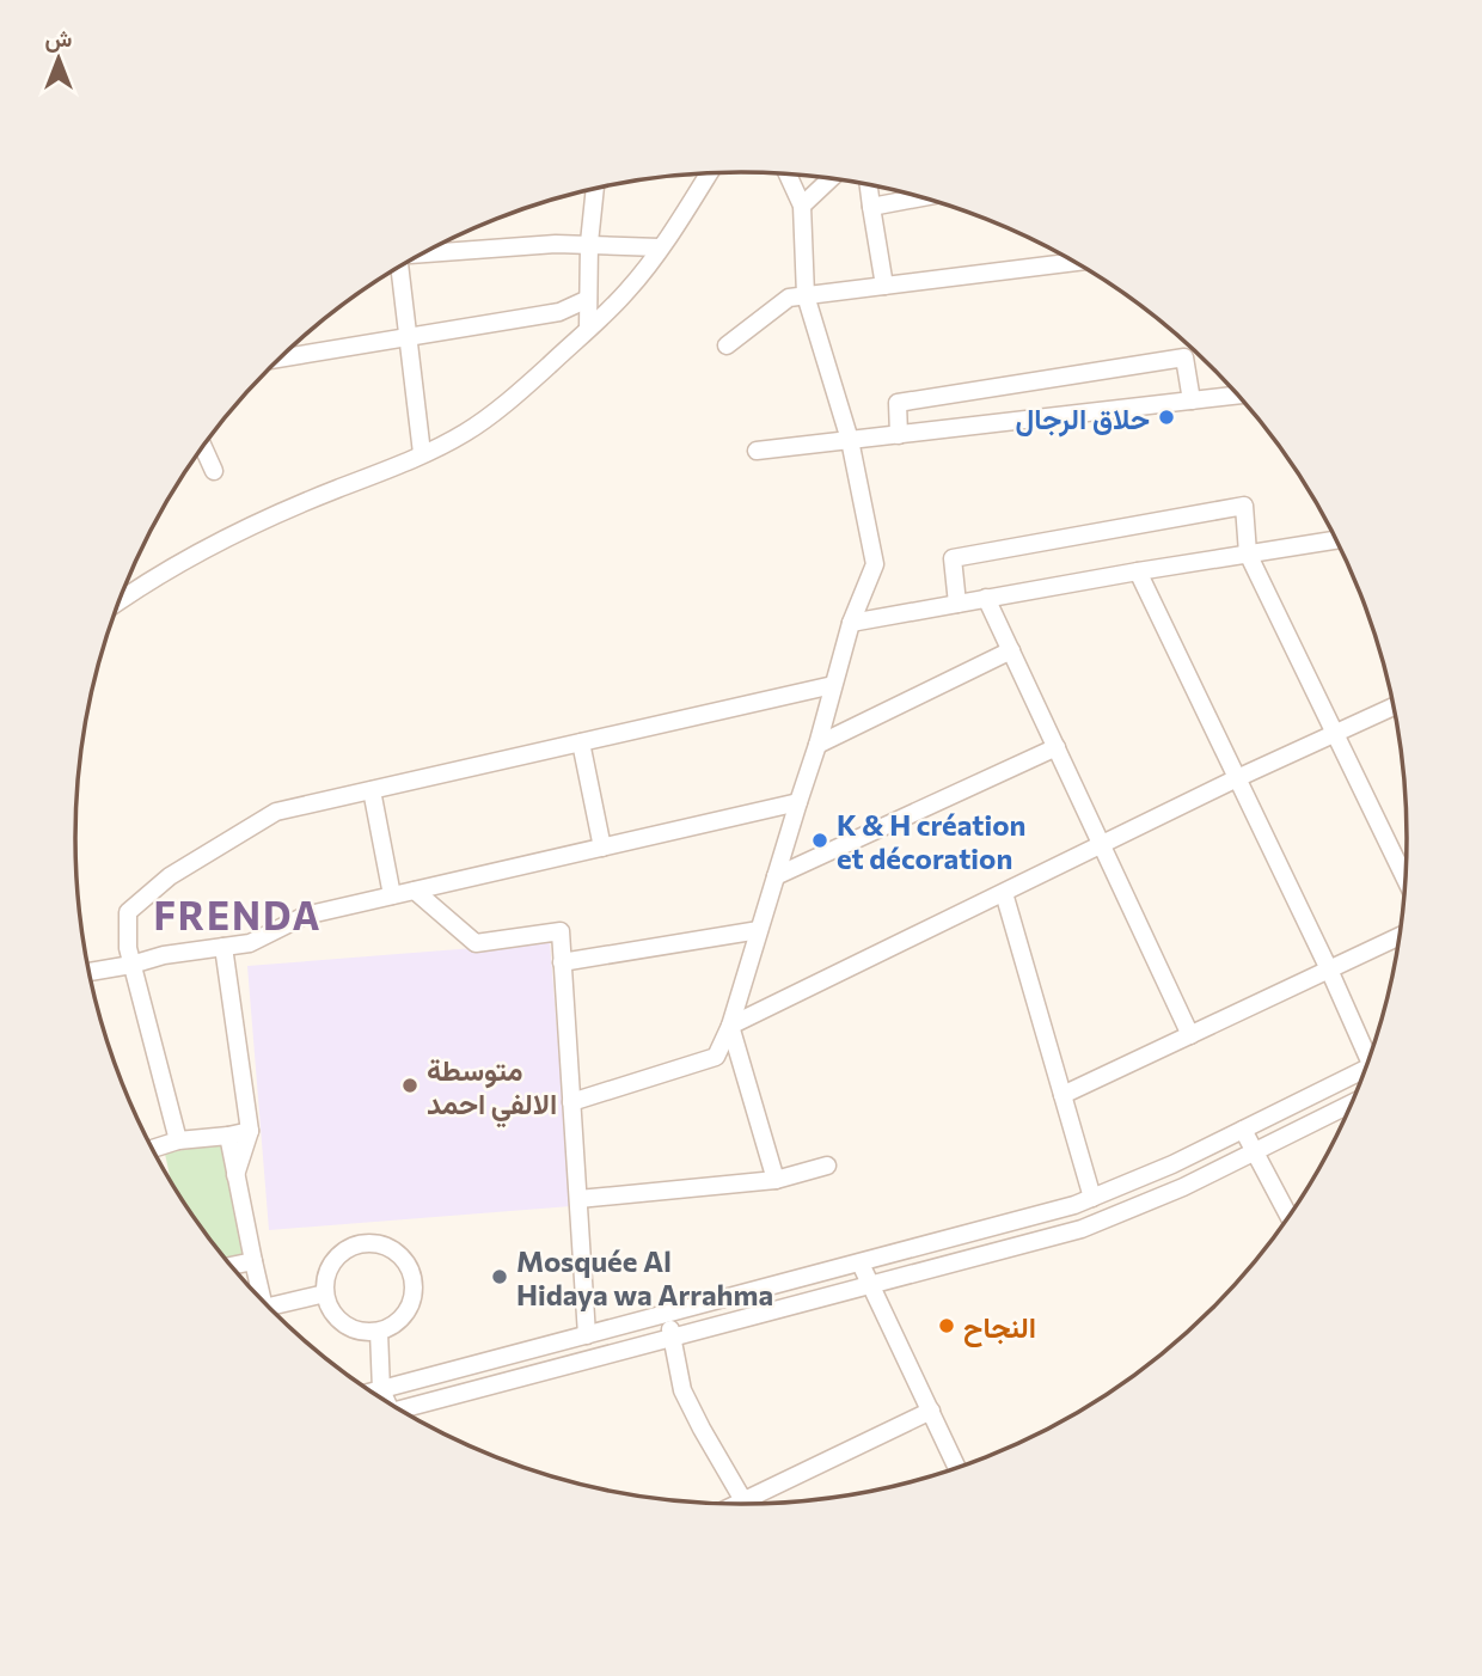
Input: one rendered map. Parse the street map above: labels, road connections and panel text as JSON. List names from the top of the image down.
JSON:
{
  "districts": ["FRENDA"],
  "places": [
    "حلاق الرجال",
    "K & H création et décoration",
    "متوسطة الالفي احمد",
    "Mosquée Al Hidaya wa Arrahma",
    "النجاح"
  ],
  "north": "top"
}
